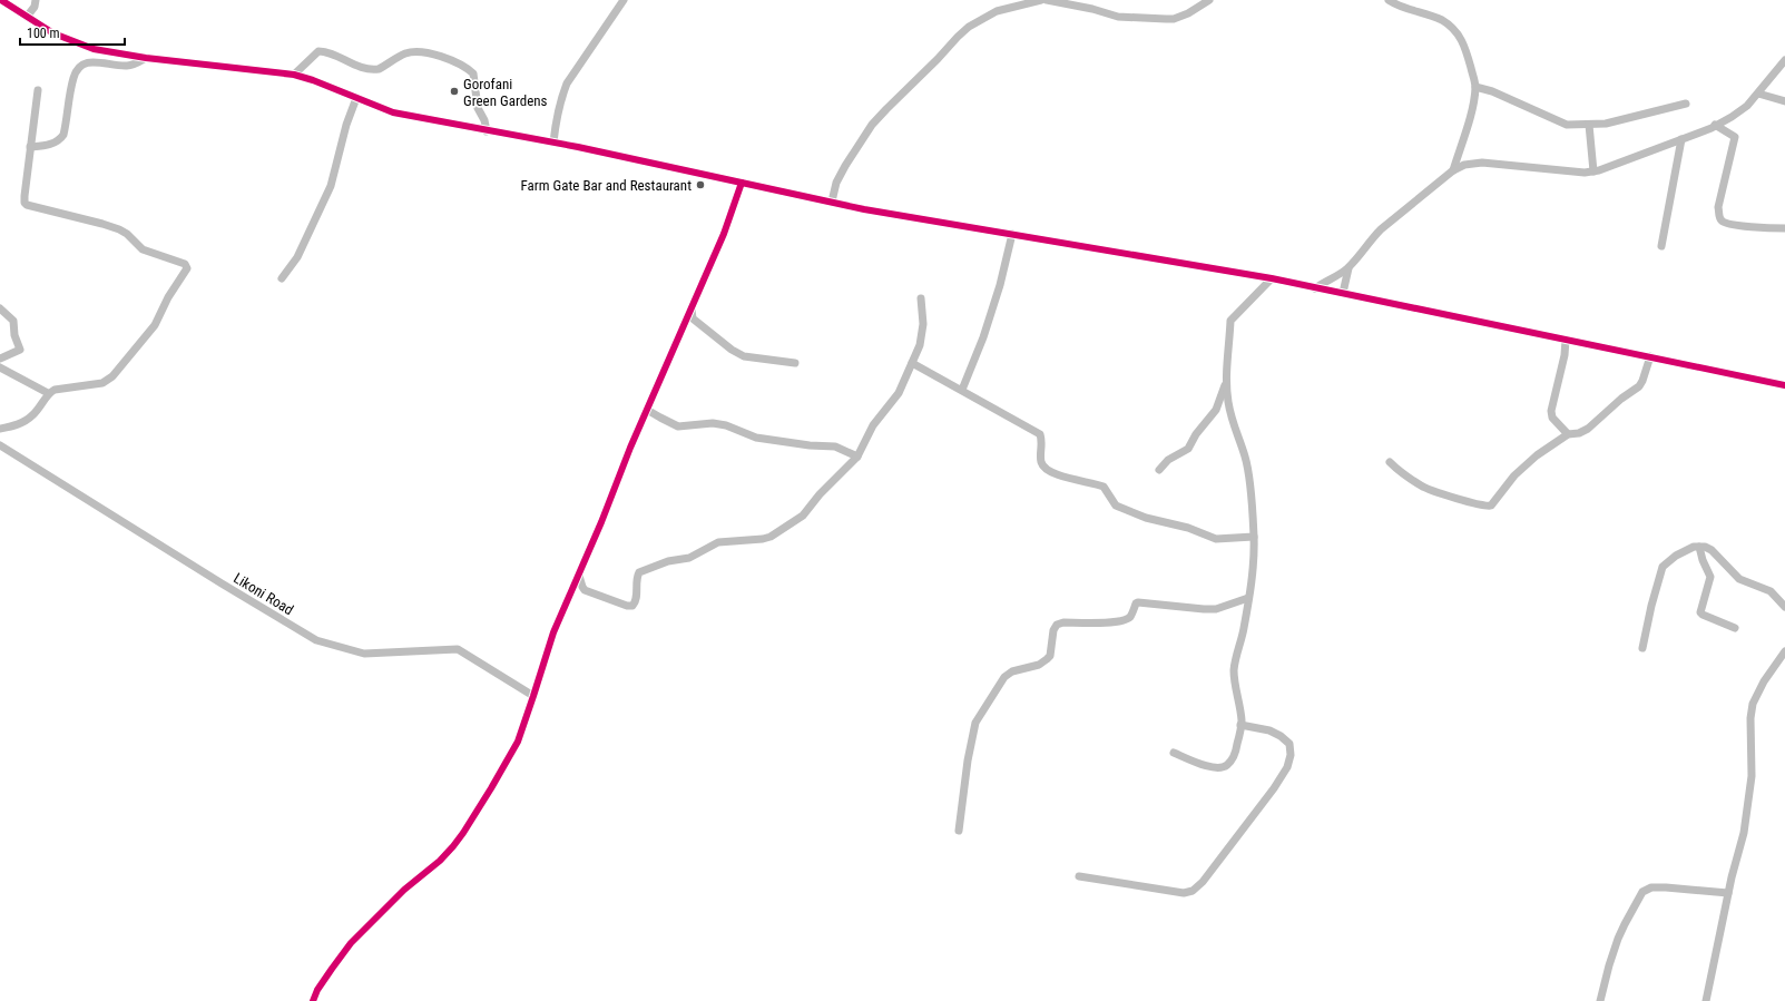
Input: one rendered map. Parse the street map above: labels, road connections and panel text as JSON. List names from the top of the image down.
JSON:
{
  "streets": {
    "street": ["Likoni Road"]
  },
  "places": ["Gorofani Green Gardens", "Farm Gate Bar and Restaurant"],
  "scale_bar": "100 m"
}
